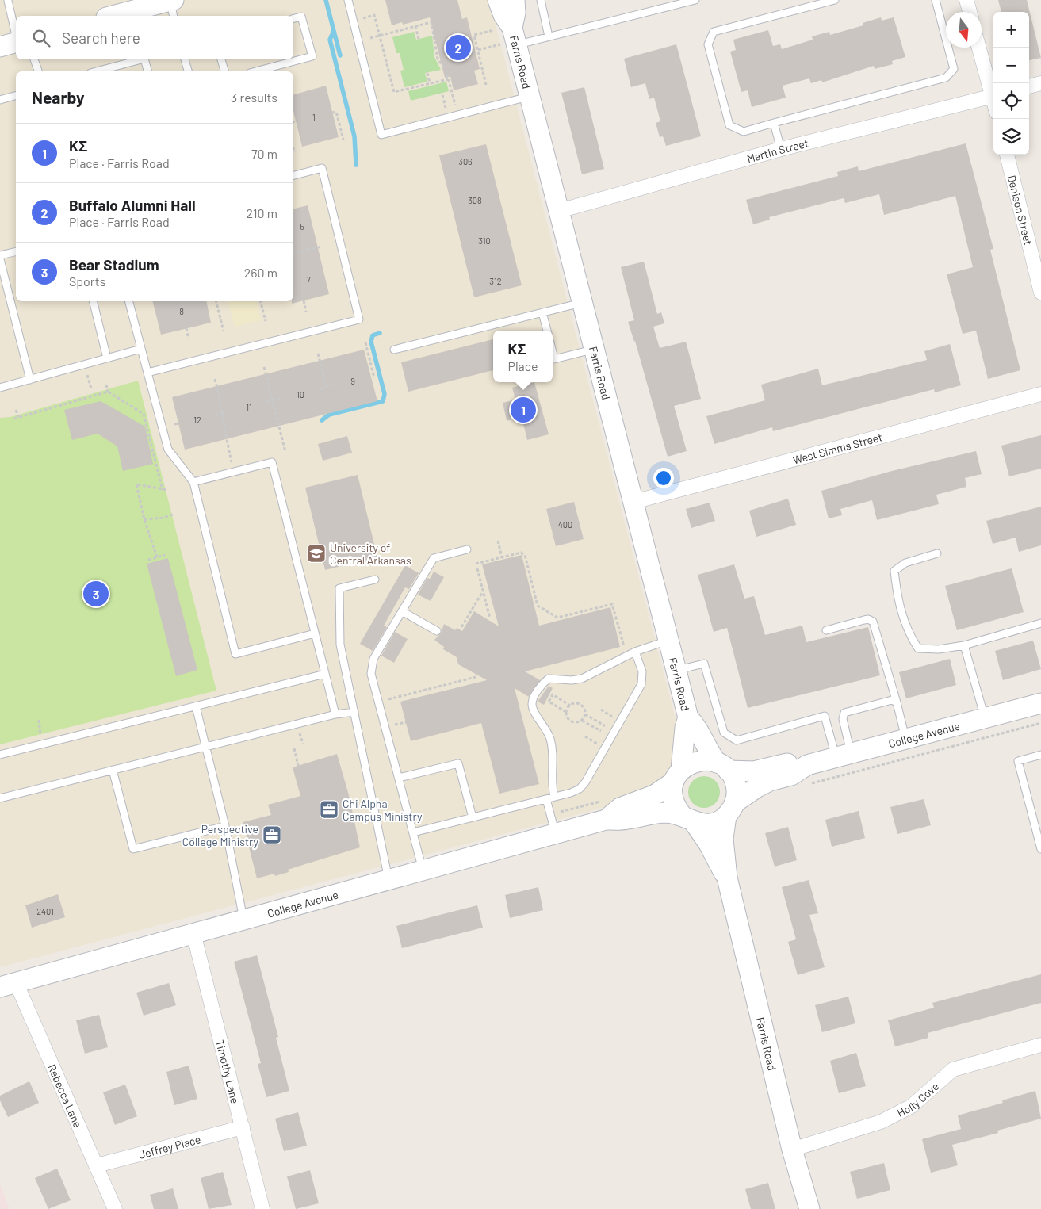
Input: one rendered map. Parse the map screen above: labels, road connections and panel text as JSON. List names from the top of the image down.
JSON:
{
  "streets": {
    "street": [
      "Farris Road",
      "Martin Street",
      "Denison Street",
      "West Simms Street",
      "College Avenue",
      "Timothy Lane",
      "Rebecca Lane",
      "Holly Cove",
      "Jeffrey Place"
    ]
  },
  "crossings": [
    ["Farris Road", "Martin Street"],
    ["Farris Road", "West Simms Street"],
    ["Farris Road", "College Avenue"],
    ["Farris Road", "Holly Cove"],
    ["College Avenue", "Timothy Lane"],
    ["College Avenue", "Rebecca Lane"],
    ["Timothy Lane", "Jeffrey Place"],
    ["Rebecca Lane", "Jeffrey Place"]
  ],
  "places": {
    "school or university": ["University of Central Arkansas"],
    "office": ["Chi Alpha Campus Ministry", "Perspective College Ministry"]
  },
  "house_numbers": [
    "1",
    "306",
    "308",
    "5",
    "310",
    "7",
    "312",
    "8",
    "9",
    "10",
    "11",
    "12",
    "400",
    "2401"
  ],
  "north": "bottom",
  "page": {
    "map_buttons": ["+", "−"],
    "search": "Search here",
    "pins": ["2", "1", "3"],
    "heading": ["Nearby", "3 results"],
    "list": [
      {
        "mark": "1",
        "name": "KΣ",
        "note": "Place · Farris Road",
        "value": "70 m"
      },
      {
        "mark": "2",
        "name": "Buffalo Alumni Hall",
        "note": "Place · Farris Road",
        "value": "210 m"
      },
      {
        "mark": "3",
        "name": "Bear Stadium",
        "note": "Sports",
        "value": "260 m"
      }
    ],
    "popup": ["KΣ", "Place"]
  }
}
